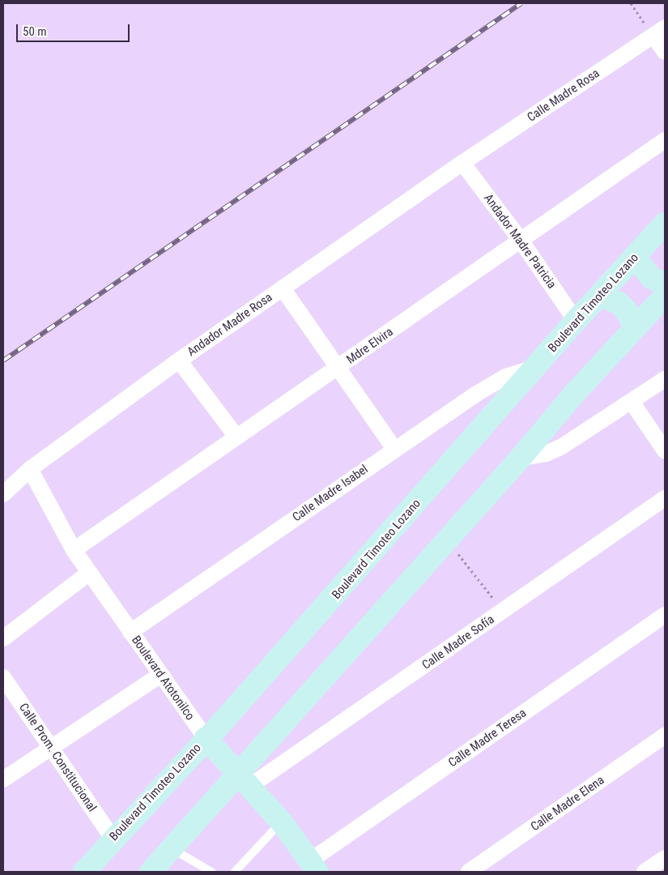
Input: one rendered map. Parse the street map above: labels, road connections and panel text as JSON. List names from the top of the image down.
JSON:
{
  "streets": {
    "main road": ["Boulevard Timoteo Lozano", "Boulevard Atotonilco"],
    "street": [
      "Calle Madre Rosa",
      "Andador Madre Patricia",
      "Andador Madre Rosa",
      "Mdre Elvira",
      "Calle Madre Isabel",
      "Calle Madre Sofía",
      "Calle Madre Teresa",
      "Calle Prom. Constitucional",
      "Calle Madre Elena"
    ]
  },
  "crossings": [
    ["Calle Madre Rosa", "Andador Madre Patricia"],
    ["Calle Madre Rosa", "Andador Madre Rosa"],
    ["Andador Madre Patricia", "Boulevard Timoteo Lozano"],
    ["Andador Madre Patricia", "Andador Madre Rosa"],
    ["Andador Madre Patricia", "Mdre Elvira"],
    ["Boulevard Timoteo Lozano", "Calle Madre Isabel"],
    ["Boulevard Timoteo Lozano", "Boulevard Atotonilco"],
    ["Boulevard Timoteo Lozano", "Calle Prom. Constitucional"],
    ["Andador Madre Rosa", "Boulevard Atotonilco"],
    ["Mdre Elvira", "Boulevard Atotonilco"],
    ["Calle Madre Isabel", "Boulevard Atotonilco"],
    ["Calle Madre Sofía", "Boulevard Atotonilco"],
    ["Boulevard Atotonilco", "Calle Madre Teresa"]
  ],
  "scale_bar": "50 m"
}
